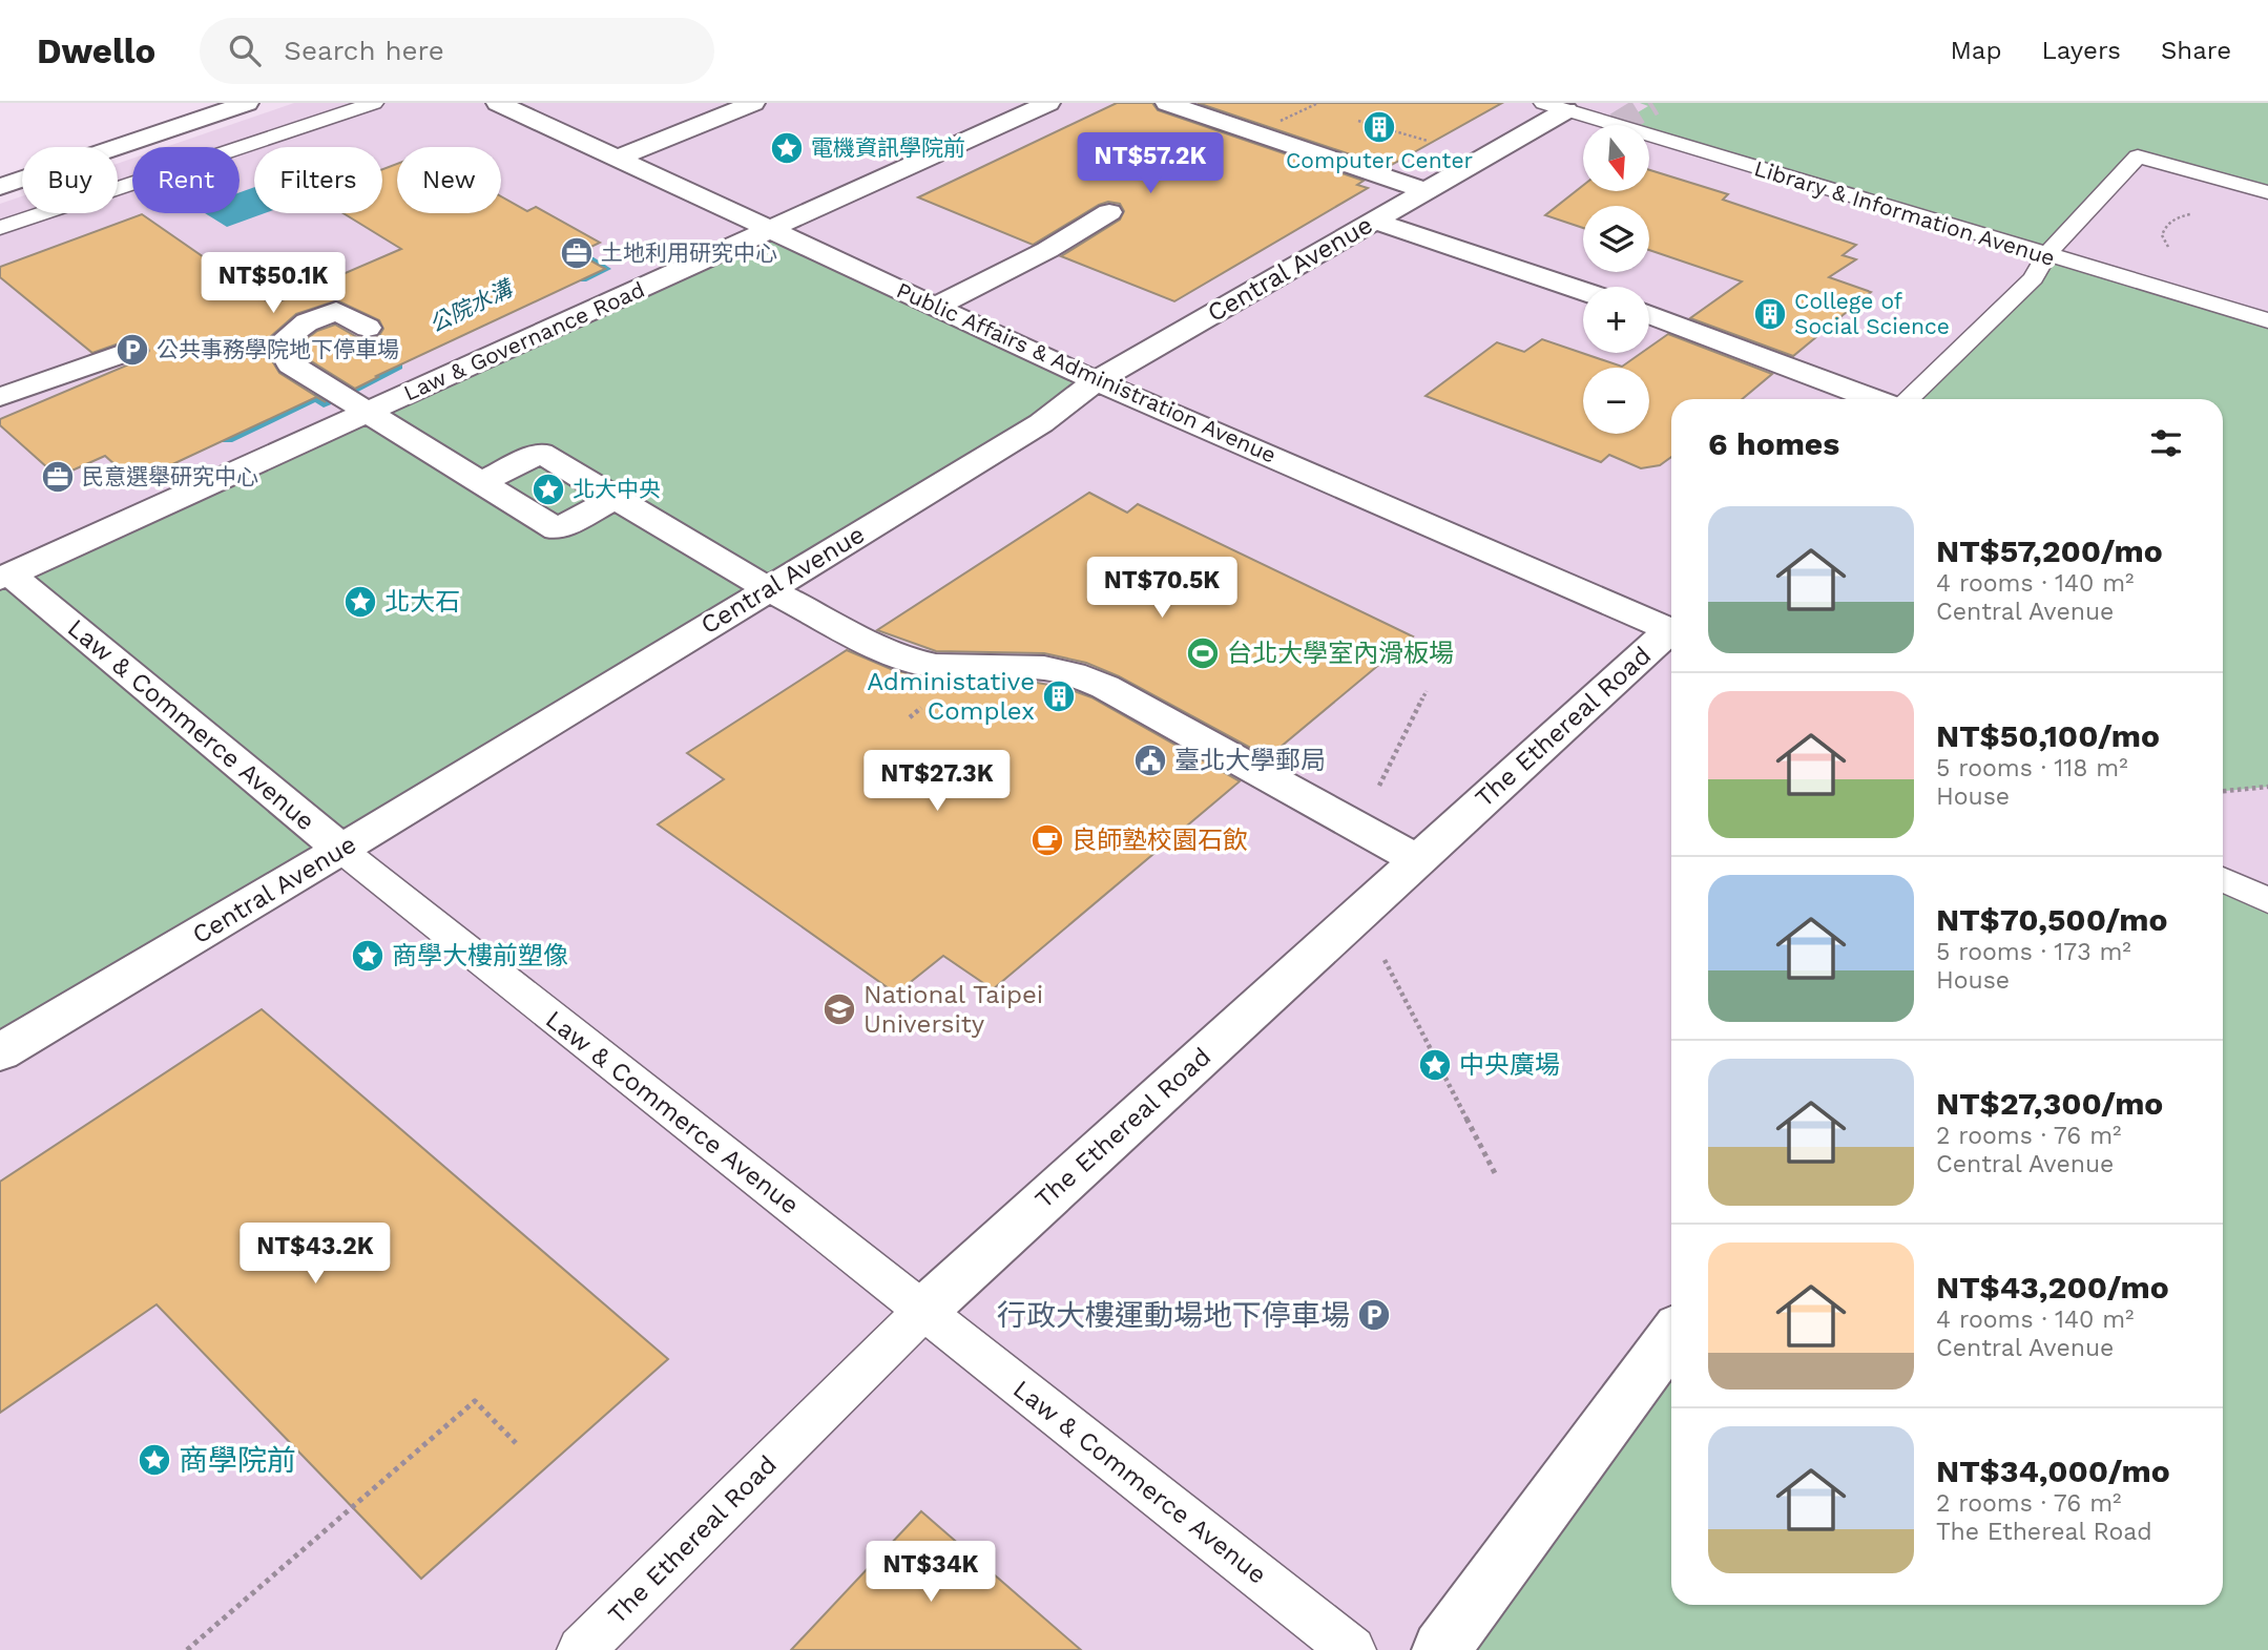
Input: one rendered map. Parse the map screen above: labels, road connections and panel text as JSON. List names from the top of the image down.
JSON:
{
  "streets": {
    "street": [
      "Central Avenue",
      "Law & Governance Road",
      "Public Affairs & Administration Avenue",
      "Law & Commerce Avenue",
      "The Ethereal Road"
    ],
    "lane": ["Library & Information Avenue"]
  },
  "crossings": [
    ["Library & Information Avenue", "Central Avenue"],
    ["Central Avenue", "Public Affairs & Administration Avenue"],
    ["Central Avenue", "Law & Commerce Avenue"],
    ["Law & Governance Road", "Public Affairs & Administration Avenue"],
    ["Law & Governance Road", "Law & Commerce Avenue"],
    ["Law & Commerce Avenue", "The Ethereal Road"]
  ],
  "water": ["公院水溝"],
  "places": {
    "building": ["Computer Center", "College of Social Science", "Administative Complex"],
    "place": [
      "電機資訊學院前",
      "北大中央",
      "北大石",
      "商學大樓前塑像",
      "中央廣場",
      "商學院前"
    ],
    "office": ["土地利用研究中心", "民意選舉研究中心"],
    "parking": ["公共事務學院地下停車場", "行政大樓運動場地下停車場"],
    "sports": ["台北大學室內滑板場"],
    "public building": ["臺北大學郵局"],
    "cafe": ["良師塾校園石飲"],
    "school or university": ["National Taipei University"]
  },
  "north": "bottom",
  "page": {
    "header": "Dwello",
    "search": "Search here",
    "nav": ["Map", "Layers", "Share"],
    "map_buttons": ["+", "−"],
    "price": [
      "NT$57.2K",
      "NT$50.1K",
      "NT$70.5K",
      "NT$27.3K",
      "NT$43.2K",
      "NT$34K"
    ],
    "chip": [
      "Buy",
      "Rent",
      "Filters",
      "New"
    ],
    "heading": "6 homes",
    "list": [
      {
        "name": "NT$57,200/mo",
        "note": "4 rooms · 140 m² · Central Avenue"
      },
      {
        "name": "NT$50,100/mo",
        "note": "5 rooms · 118 m² · House"
      },
      {
        "name": "NT$70,500/mo",
        "note": "5 rooms · 173 m² · House"
      },
      {
        "name": "NT$27,300/mo",
        "note": "2 rooms · 76 m² · Central Avenue"
      },
      {
        "name": "NT$43,200/mo",
        "note": "4 rooms · 140 m² · Central Avenue"
      },
      {
        "name": "NT$34,000/mo",
        "note": "2 rooms · 76 m² · The Ethereal Road"
      }
    ]
  }
}
